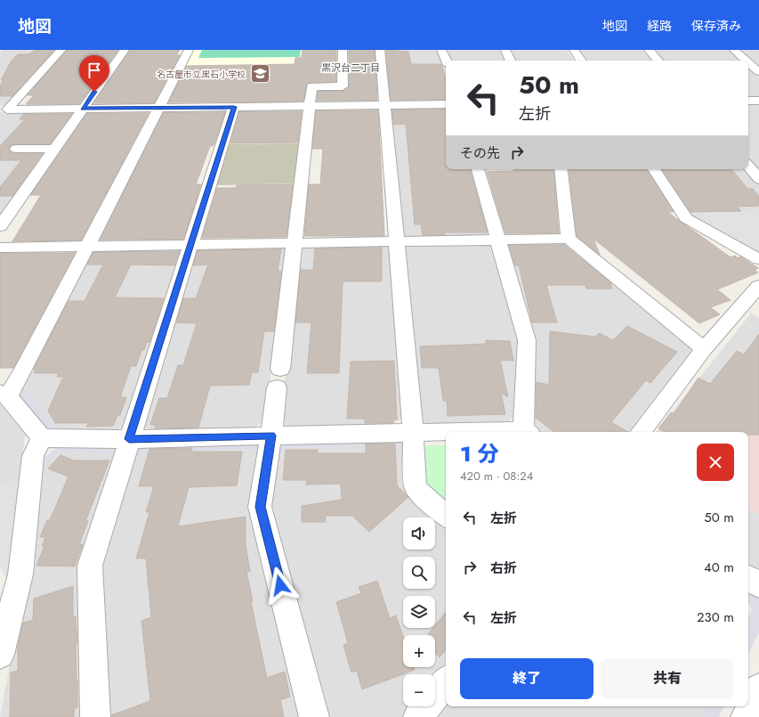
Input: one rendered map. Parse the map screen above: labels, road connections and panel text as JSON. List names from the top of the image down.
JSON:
{
  "districts": ["黒沢台二丁目"],
  "places": {
    "school or university": ["名古屋市立黒石小学校"]
  },
  "page": {
    "header": "地図",
    "nav": ["地図", "経路", "保存済み"],
    "turn": ["50 m", "左折"],
    "then": "その先",
    "heading": ["1 分", "420 m · 08:24"],
    "list": [
      {
        "name": "左折",
        "value": "50 m"
      },
      {
        "name": "右折",
        "value": "40 m"
      },
      {
        "name": "左折",
        "value": "230 m"
      }
    ],
    "map_buttons": ["+", "−"],
    "buttons": ["終了", "共有"]
  }
}
